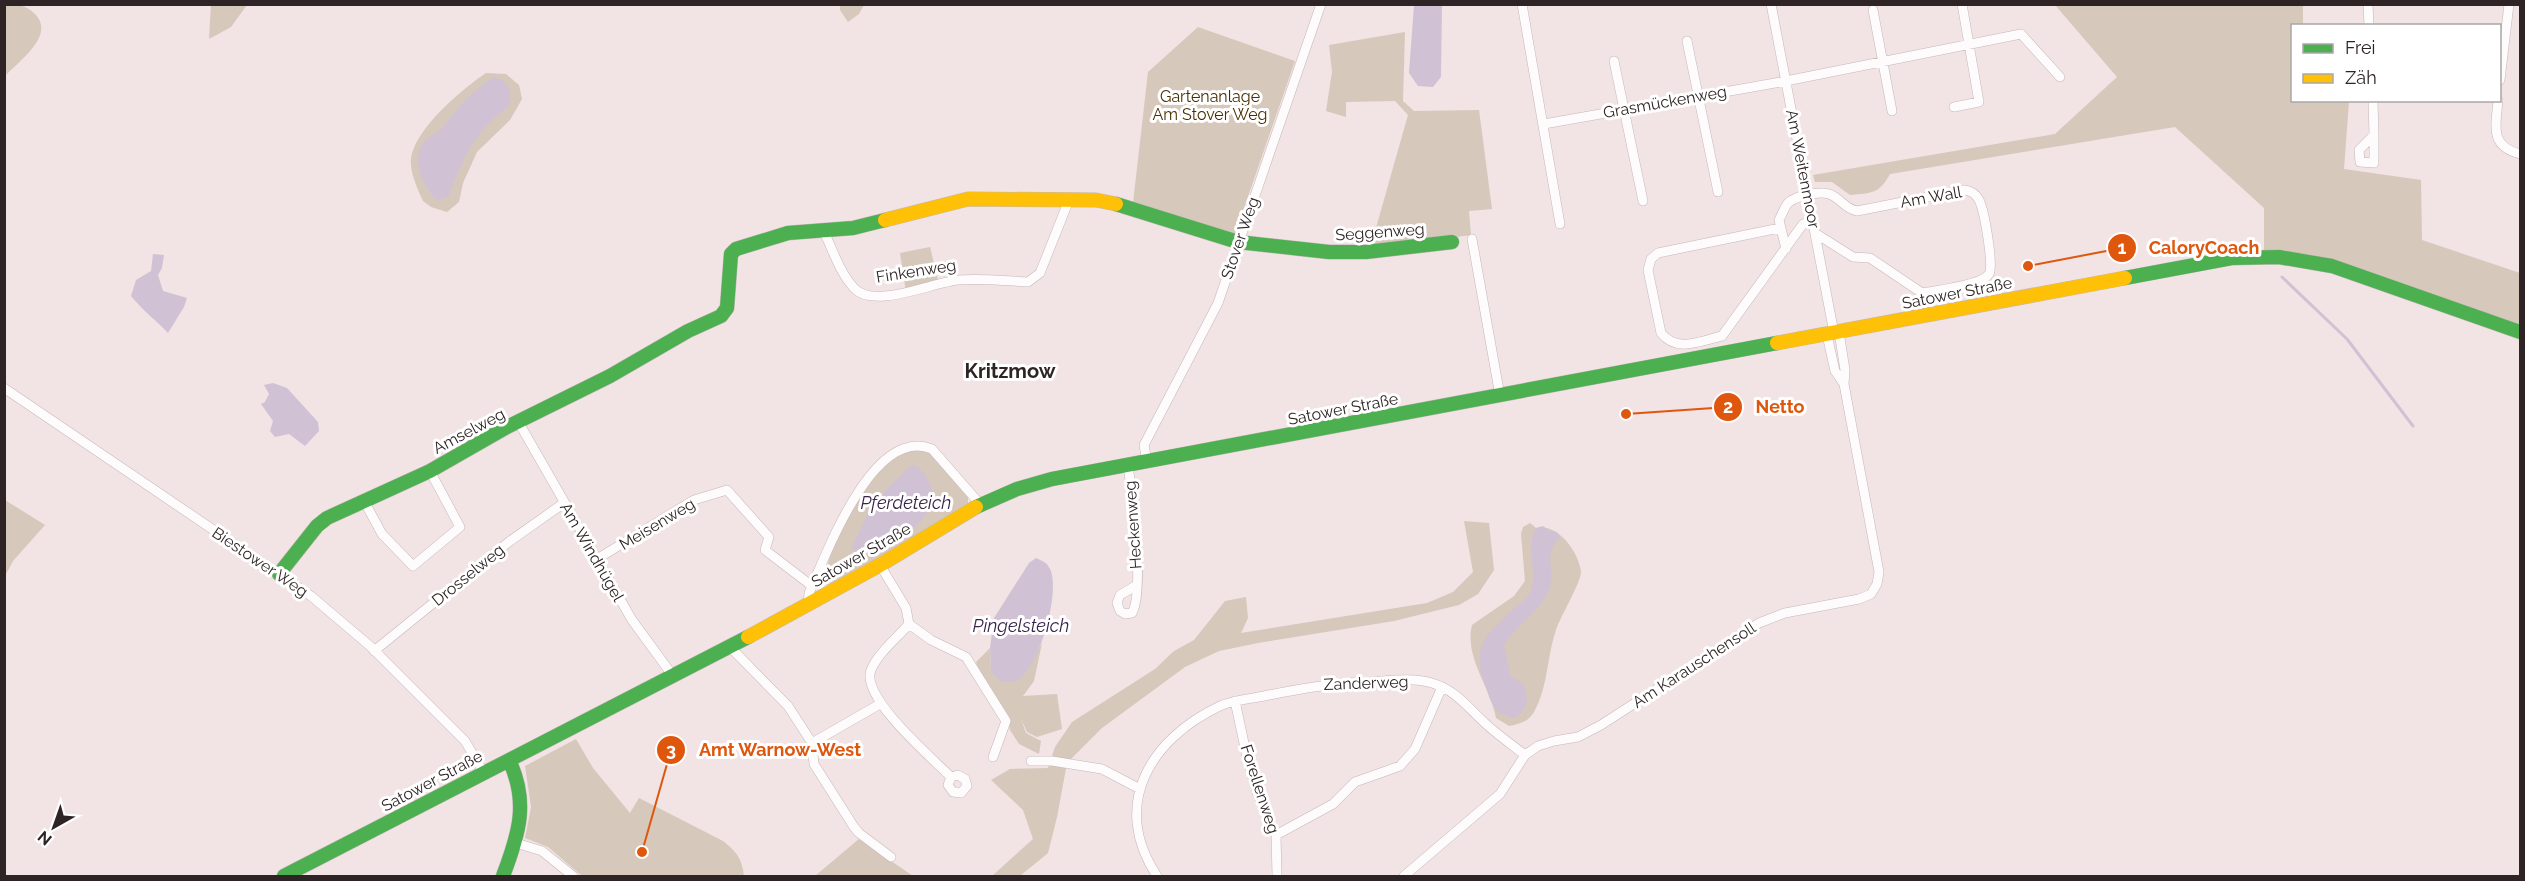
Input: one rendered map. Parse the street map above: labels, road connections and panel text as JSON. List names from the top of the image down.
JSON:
{
  "streets": {
    "main road": ["Seggenweg", "Satower Straße", "Amselweg"],
    "street": [
      "Grasmückenweg",
      "Am Weitenmoor",
      "Am Wall",
      "Stover Weg",
      "Finkenweg",
      "Meisenweg",
      "Heckenweg",
      "Am Windhügel",
      "Biestower Weg",
      "Drosselweg",
      "Am Karauschensoll",
      "Zanderweg",
      "Forellenweg"
    ]
  },
  "crossings": [
    ["Grasmückenweg", "Am Weitenmoor"],
    ["Am Weitenmoor", "Am Wall"],
    ["Am Weitenmoor", "Satower Straße"],
    ["Am Weitenmoor", "Am Karauschensoll"],
    ["Seggenweg", "Stover Weg"],
    ["Stover Weg", "Satower Straße"],
    ["Finkenweg", "Amselweg"],
    ["Satower Straße", "Heckenweg"],
    ["Satower Straße", "Am Windhügel"],
    ["Satower Straße", "Biestower Weg"],
    ["Satower Straße", "Am Karauschensoll"],
    ["Amselweg", "Am Windhügel"],
    ["Amselweg", "Biestower Weg"],
    ["Meisenweg", "Am Windhügel"],
    ["Am Windhügel", "Drosselweg"],
    ["Biestower Weg", "Drosselweg"],
    ["Am Karauschensoll", "Zanderweg"],
    ["Zanderweg", "Forellenweg"]
  ],
  "districts": ["Kritzmow"],
  "water": ["Pferdeteich", "Pingelsteich"],
  "parks": ["Gartenanlage Am Stover Weg"],
  "places": ["CaloryCoach", "Netto", "Amt Warnow-West"],
  "legend": ["Frei", "Zäh"],
  "north": "bottom left"
}
